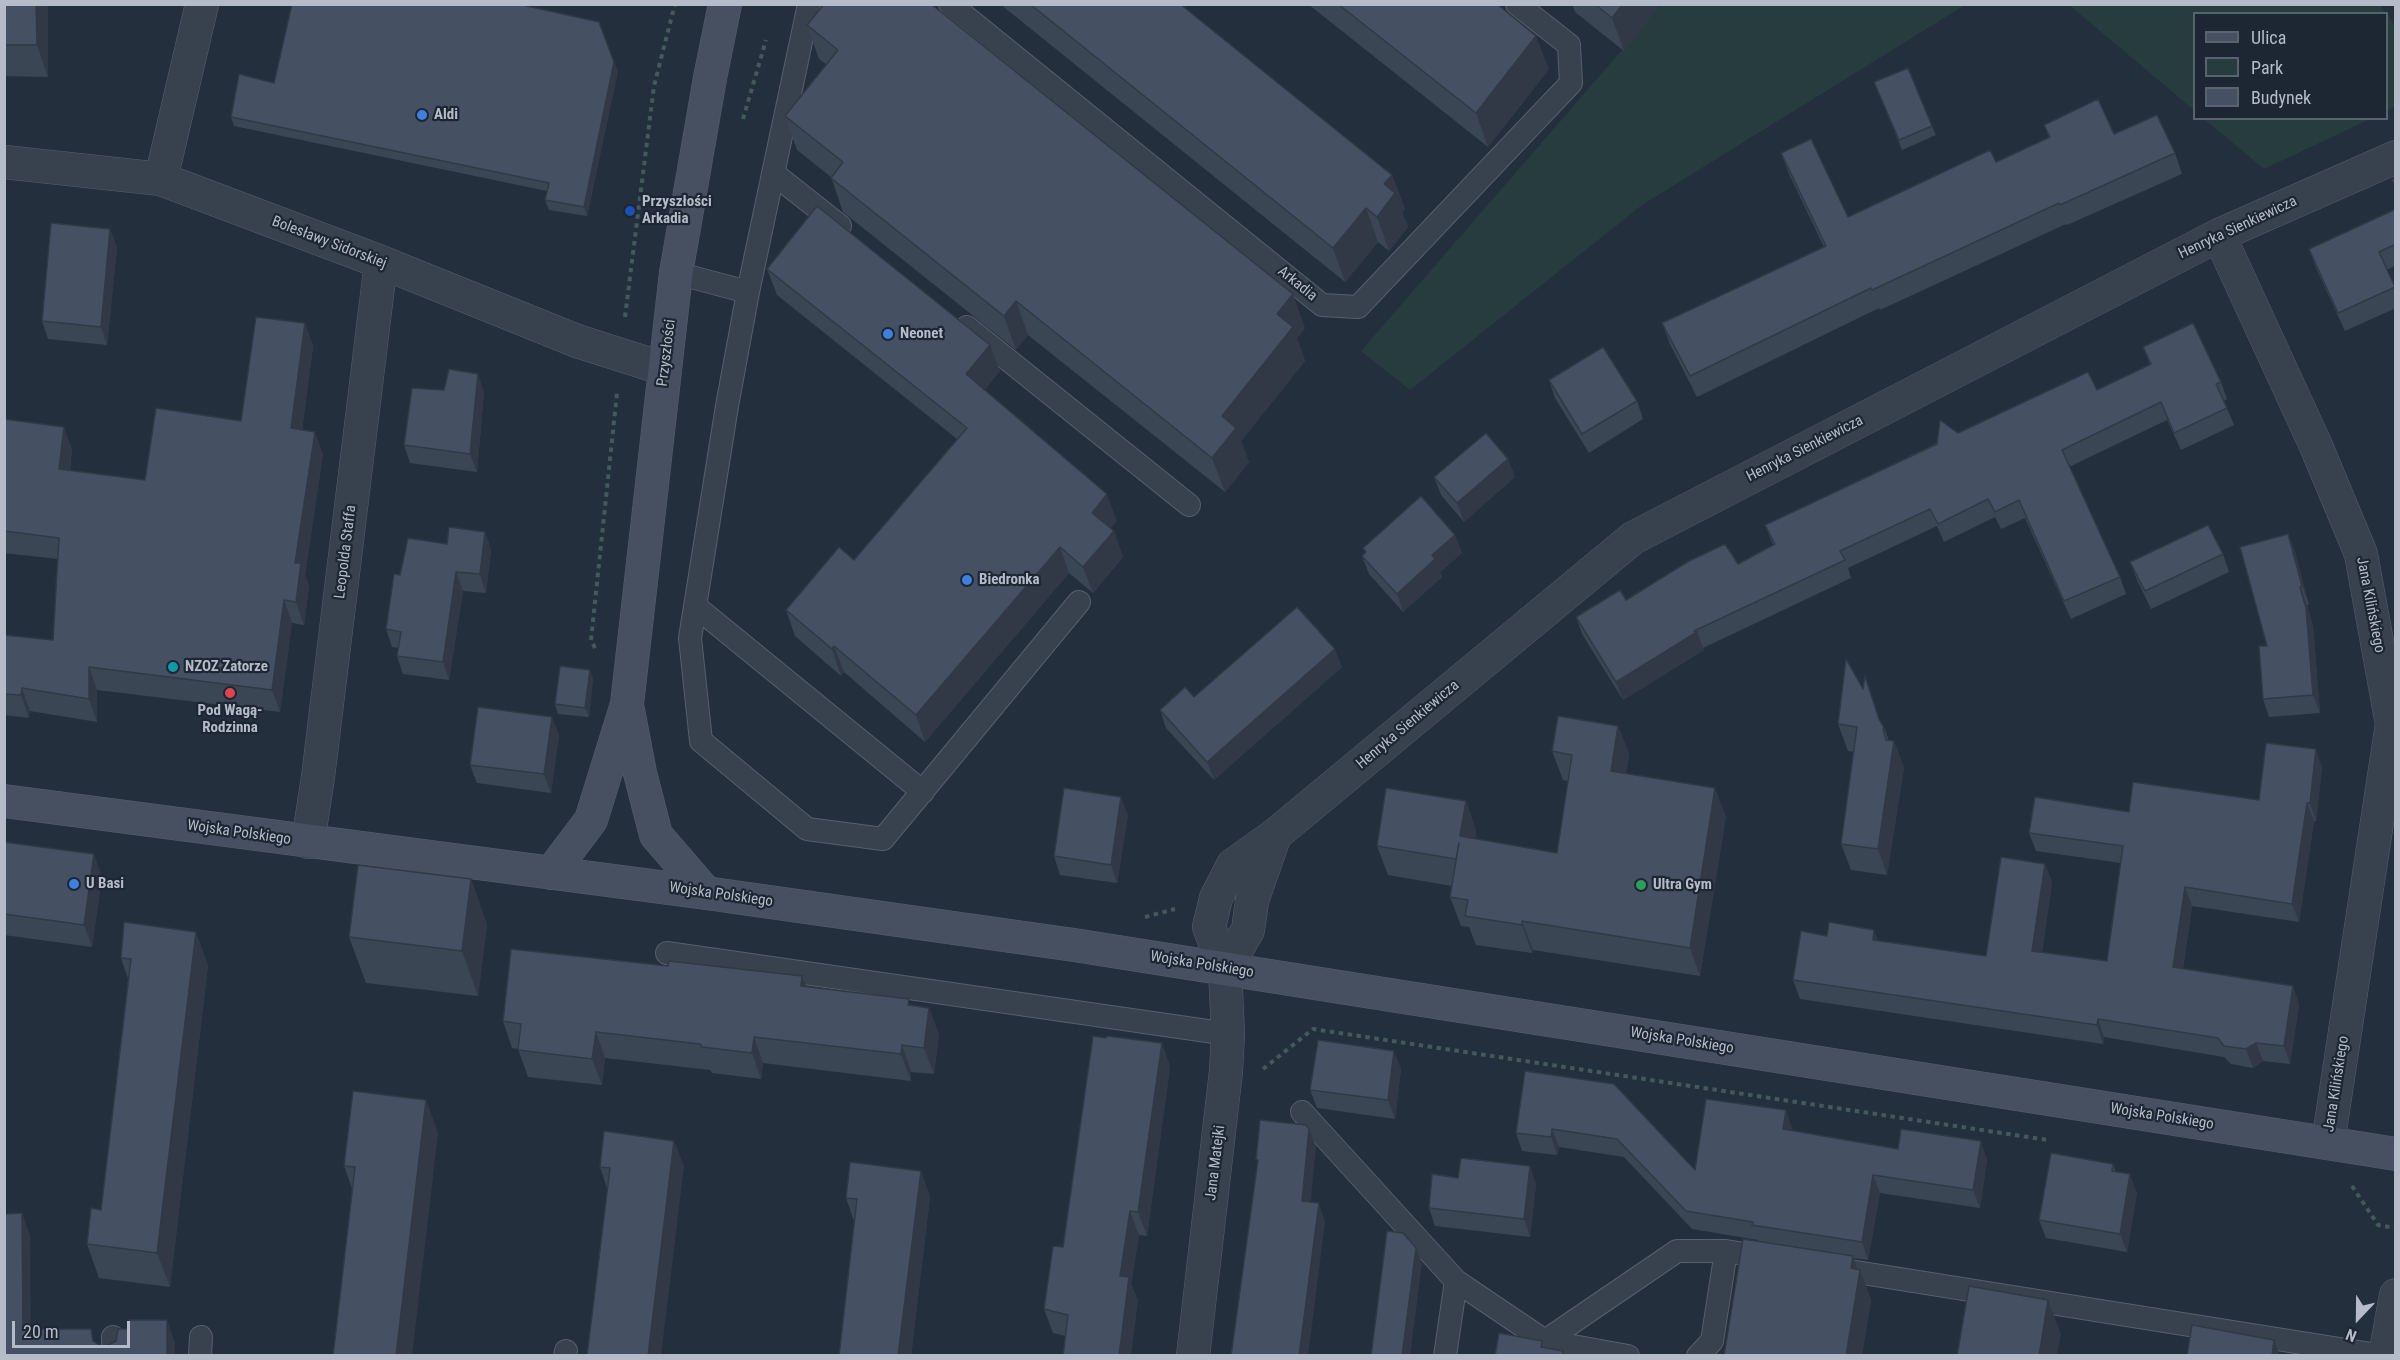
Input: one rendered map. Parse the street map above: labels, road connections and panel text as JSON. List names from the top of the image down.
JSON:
{
  "streets": {
    "street": [
      "Henryka Sienkiewicza",
      "Bolesławy Sidorskiej",
      "Przyszłości",
      "Leopolda Staffa",
      "Jana Kilińskiego",
      "Wojska Polskiego",
      "Jana Matejki"
    ],
    "lane": ["Arkadia"]
  },
  "crossings": [
    ["Henryka Sienkiewicza", "Jana Kilińskiego"],
    ["Henryka Sienkiewicza", "Wojska Polskiego"],
    ["Henryka Sienkiewicza", "Jana Matejki"],
    ["Bolesławy Sidorskiej", "Przyszłości"],
    ["Bolesławy Sidorskiej", "Leopolda Staffa"],
    ["Przyszłości", "Wojska Polskiego"],
    ["Leopolda Staffa", "Wojska Polskiego"],
    ["Jana Kilińskiego", "Wojska Polskiego"],
    ["Wojska Polskiego", "Jana Matejki"]
  ],
  "places": [
    "Aldi",
    "Przyszłości Arkadia",
    "Neonet",
    "Biedronka",
    "NZOZ Zatorze",
    "Pod Wagą- Rodzinna",
    "U Basi",
    "Ultra Gym"
  ],
  "legend": ["Ulica", "Park", "Budynek"],
  "scale_bar": "20 m",
  "north": "bottom"
}
